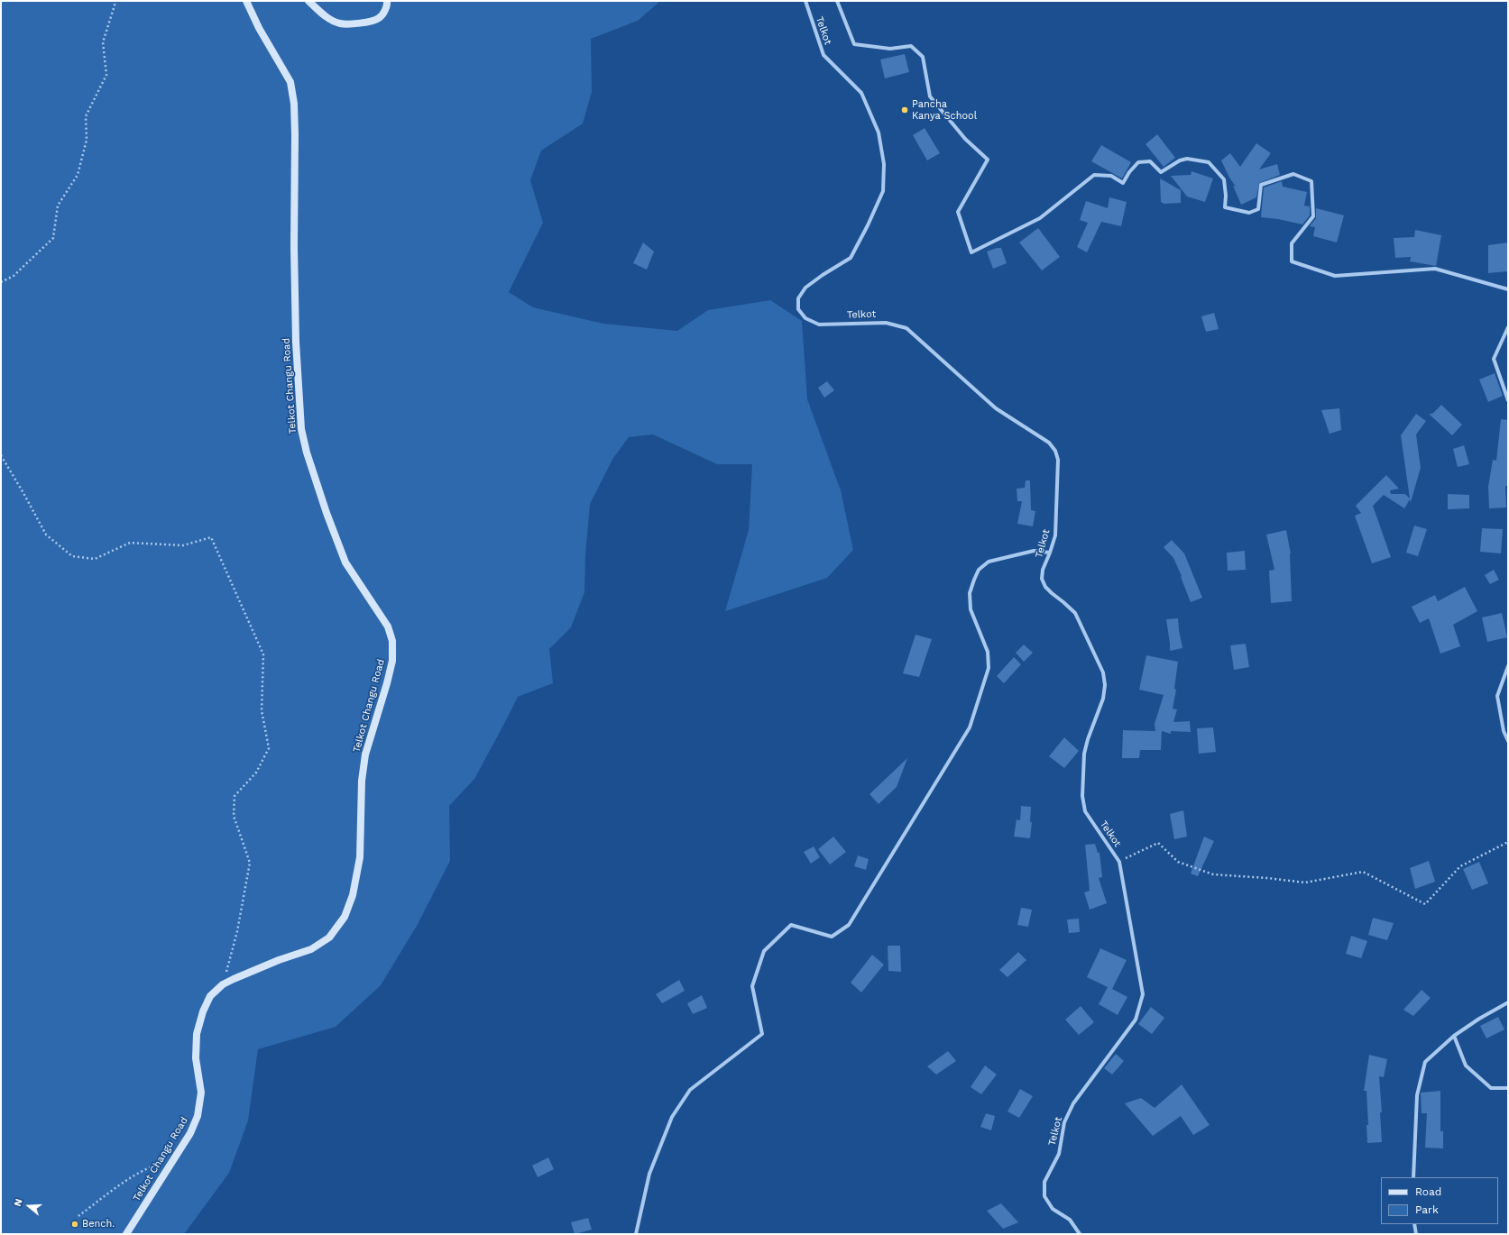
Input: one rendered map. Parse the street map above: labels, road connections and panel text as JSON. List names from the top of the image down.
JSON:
{
  "streets": {
    "street": ["Telkot", "Telkot Changu Road"]
  },
  "places": ["Pancha Kanya School", "Bench."],
  "legend": ["Road", "Park"],
  "north": "left"
}
